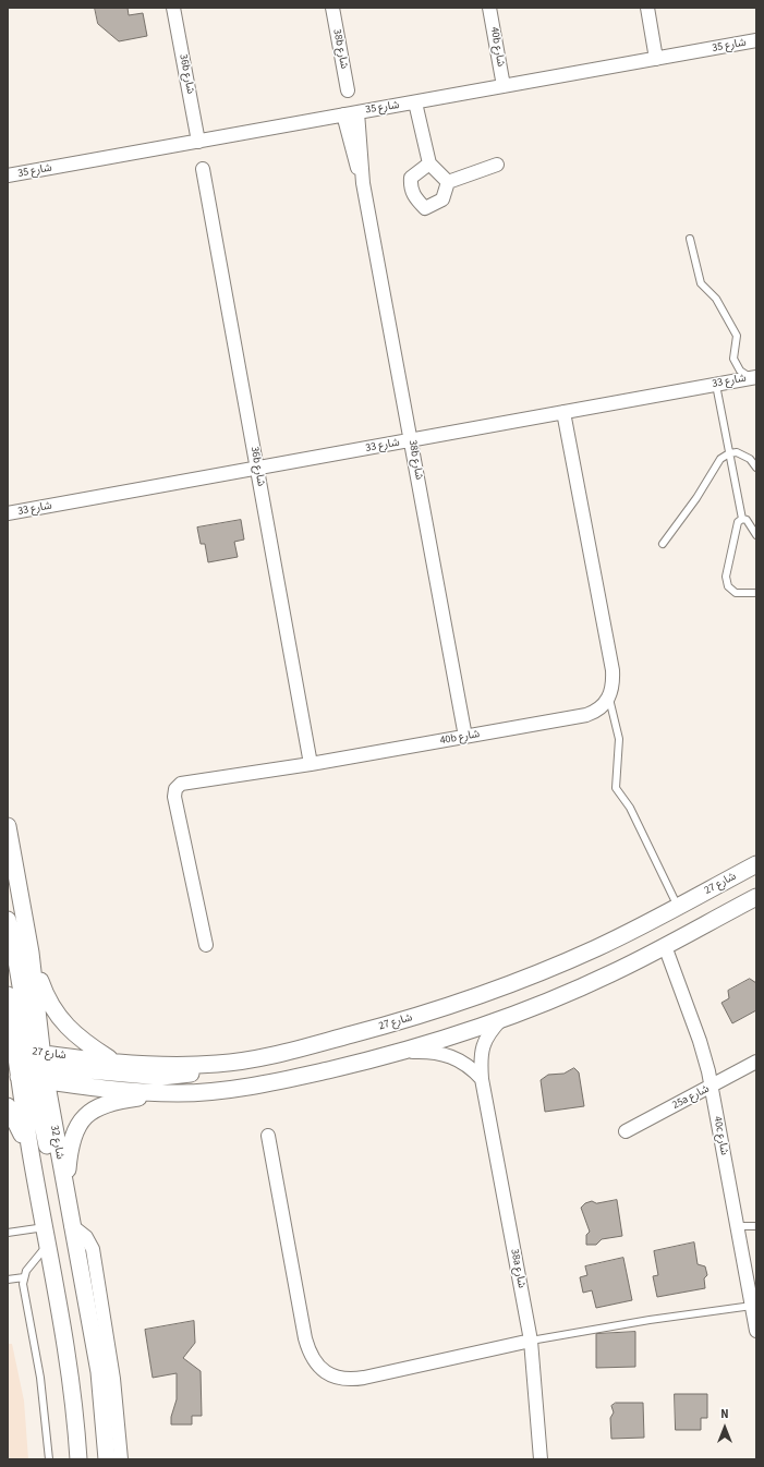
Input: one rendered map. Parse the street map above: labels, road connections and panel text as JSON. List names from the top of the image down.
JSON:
{
  "streets": {
    "street": [
      "شارع 35",
      "40b شارع",
      "38b شارع",
      "36b شارع",
      "شارع 33",
      "شارع 27",
      "25a شارع",
      "40c شارع",
      "شارع 32",
      "38a شارع"
    ]
  },
  "crossings": [
    ["شارع 35", "40b شارع"],
    ["شارع 35", "38b شارع"],
    ["شارع 35", "36b شارع"],
    ["40b شارع", "38b شارع"],
    ["40b شارع", "36b شارع"],
    ["38b شارع", "شارع 33"],
    ["36b شارع", "شارع 33"],
    ["شارع 27", "شارع 32"],
    ["25a شارع", "40c شارع"]
  ],
  "north": "top"
}
